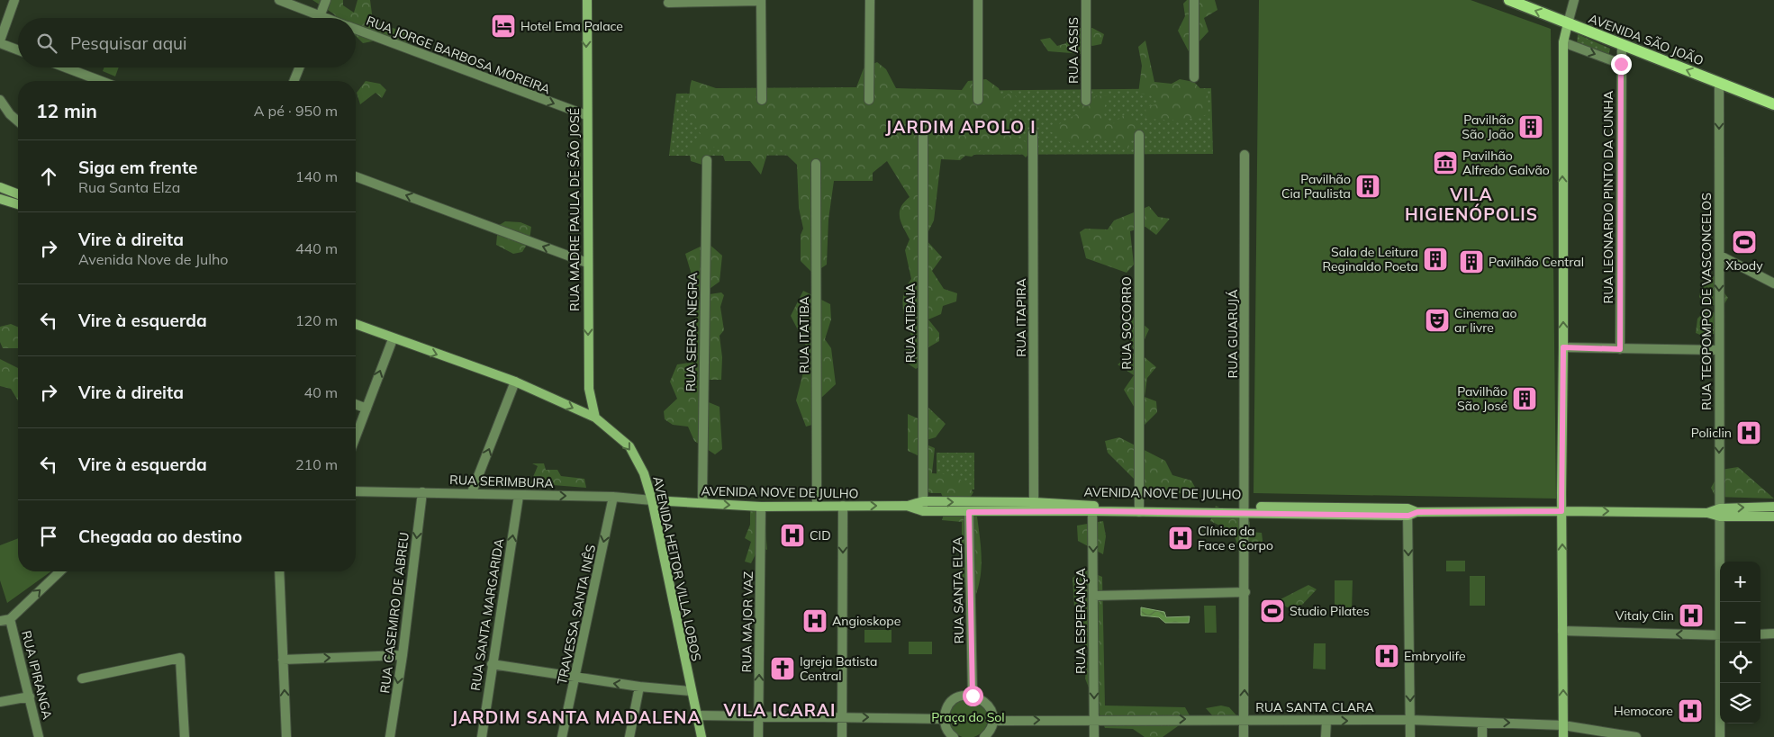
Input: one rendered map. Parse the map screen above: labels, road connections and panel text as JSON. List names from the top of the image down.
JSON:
{
  "streets": {
    "main road": [
      "AVENIDA SÃO JOÃO",
      "RUA MADRE PAULA DE SÃO JOSÉ",
      "AVENIDA NOVE DE JULHO",
      "AVENIDA HEITOR VILLA LOBOS"
    ],
    "street": [
      "RUA ASSIS",
      "RUA JORGE BARBOSA MOREIRA",
      "RUA LEONARDO PINTO DA CUNHA",
      "RUA TEOPOMPO DE VASCONCELOS",
      "RUA ITAPIRA",
      "RUA ATIBAIA",
      "RUA SOCORRO",
      "RUA SERRA NEGRA",
      "RUA GUARUJÁ",
      "RUA ITATIBA",
      "RUA SERIMBURA",
      "RUA SANTA ELZA",
      "RUA CASEMIRO DE ABREU",
      "RUA SANTA MARGARIDA",
      "TRAVESSA SANTA INÊS",
      "RUA ESPERANÇA",
      "RUA MAJOR VAZ",
      "RUA IPIRANGA",
      "RUA SANTA CLARA"
    ]
  },
  "crossings": [
    ["AVENIDA SÃO JOÃO", "RUA LEONARDO PINTO DA CUNHA"],
    ["AVENIDA SÃO JOÃO", "RUA TEOPOMPO DE VASCONCELOS"],
    ["RUA JORGE BARBOSA MOREIRA", "RUA MADRE PAULA DE SÃO JOSÉ"],
    ["RUA MADRE PAULA DE SÃO JOSÉ", "AVENIDA HEITOR VILLA LOBOS"],
    ["RUA TEOPOMPO DE VASCONCELOS", "AVENIDA NOVE DE JULHO"],
    ["RUA ITAPIRA", "AVENIDA NOVE DE JULHO"],
    ["RUA ATIBAIA", "AVENIDA NOVE DE JULHO"],
    ["RUA SOCORRO", "AVENIDA NOVE DE JULHO"],
    ["RUA SERRA NEGRA", "AVENIDA NOVE DE JULHO"],
    ["RUA GUARUJÁ", "AVENIDA NOVE DE JULHO"],
    ["RUA GUARUJÁ", "RUA SANTA CLARA"],
    ["RUA ITATIBA", "AVENIDA NOVE DE JULHO"],
    ["RUA SERIMBURA", "AVENIDA NOVE DE JULHO"],
    ["RUA SERIMBURA", "AVENIDA HEITOR VILLA LOBOS"],
    ["RUA SERIMBURA", "RUA CASEMIRO DE ABREU"],
    ["RUA SERIMBURA", "RUA SANTA MARGARIDA"],
    ["RUA SERIMBURA", "TRAVESSA SANTA INÊS"],
    ["AVENIDA NOVE DE JULHO", "AVENIDA HEITOR VILLA LOBOS"],
    ["AVENIDA NOVE DE JULHO", "RUA SANTA ELZA"],
    ["AVENIDA NOVE DE JULHO", "RUA ESPERANÇA"],
    ["AVENIDA NOVE DE JULHO", "RUA MAJOR VAZ"],
    ["RUA ESPERANÇA", "RUA SANTA CLARA"]
  ],
  "one_way": [
    "AVENIDA SÃO JOÃO",
    "RUA JORGE BARBOSA MOREIRA",
    "RUA MADRE PAULA DE SÃO JOSÉ",
    "RUA TEOPOMPO DE VASCONCELOS",
    "AVENIDA HEITOR VILLA LOBOS",
    "RUA CASEMIRO DE ABREU",
    "RUA SANTA MARGARIDA",
    "TRAVESSA SANTA INÊS",
    "RUA ESPERANÇA",
    "RUA MAJOR VAZ",
    "RUA SANTA CLARA"
  ],
  "districts": [
    "JARDIM APOLO I",
    "VILA HIGIENÓPOLIS",
    "VILA ICARAI",
    "JARDIM SANTA MADALENA"
  ],
  "parks": ["Praça do Sol"],
  "places": {
    "hotel": ["Hotel Ema Palace"],
    "building": [
      "Pavilhão São João",
      "Pavilhão Cia Paulista",
      "Sala de Leitura Reginaldo Poeta",
      "Pavilhão Central",
      "Pavilhão São José"
    ],
    "museum": ["Pavilhão Alfredo Galvão"],
    "sports": ["Xbody", "Studio Pilates"],
    "theatre": ["Cinema ao ar livre"],
    "hospital": [
      "Policlin",
      "CID",
      "Clínica da Face e Corpo",
      "Vitaly Clin",
      "Angioskope",
      "Embryolife",
      "Hemocore"
    ],
    "church": ["Igreja Batista Central"]
  },
  "page": {
    "search": "Pesquisar aqui",
    "heading": ["12 min", "A pé · 950 m"],
    "list": [
      ["Siga em frente", "Rua Santa Elza", "140 m"],
      ["Vire à direita", "Avenida Nove de Julho", "440 m"],
      ["Vire à esquerda", "120 m"],
      ["Vire à direita", "40 m"],
      ["Vire à esquerda", "210 m"],
      "Chegada ao destino"
    ],
    "map_buttons": ["+", "−"]
  }
}
